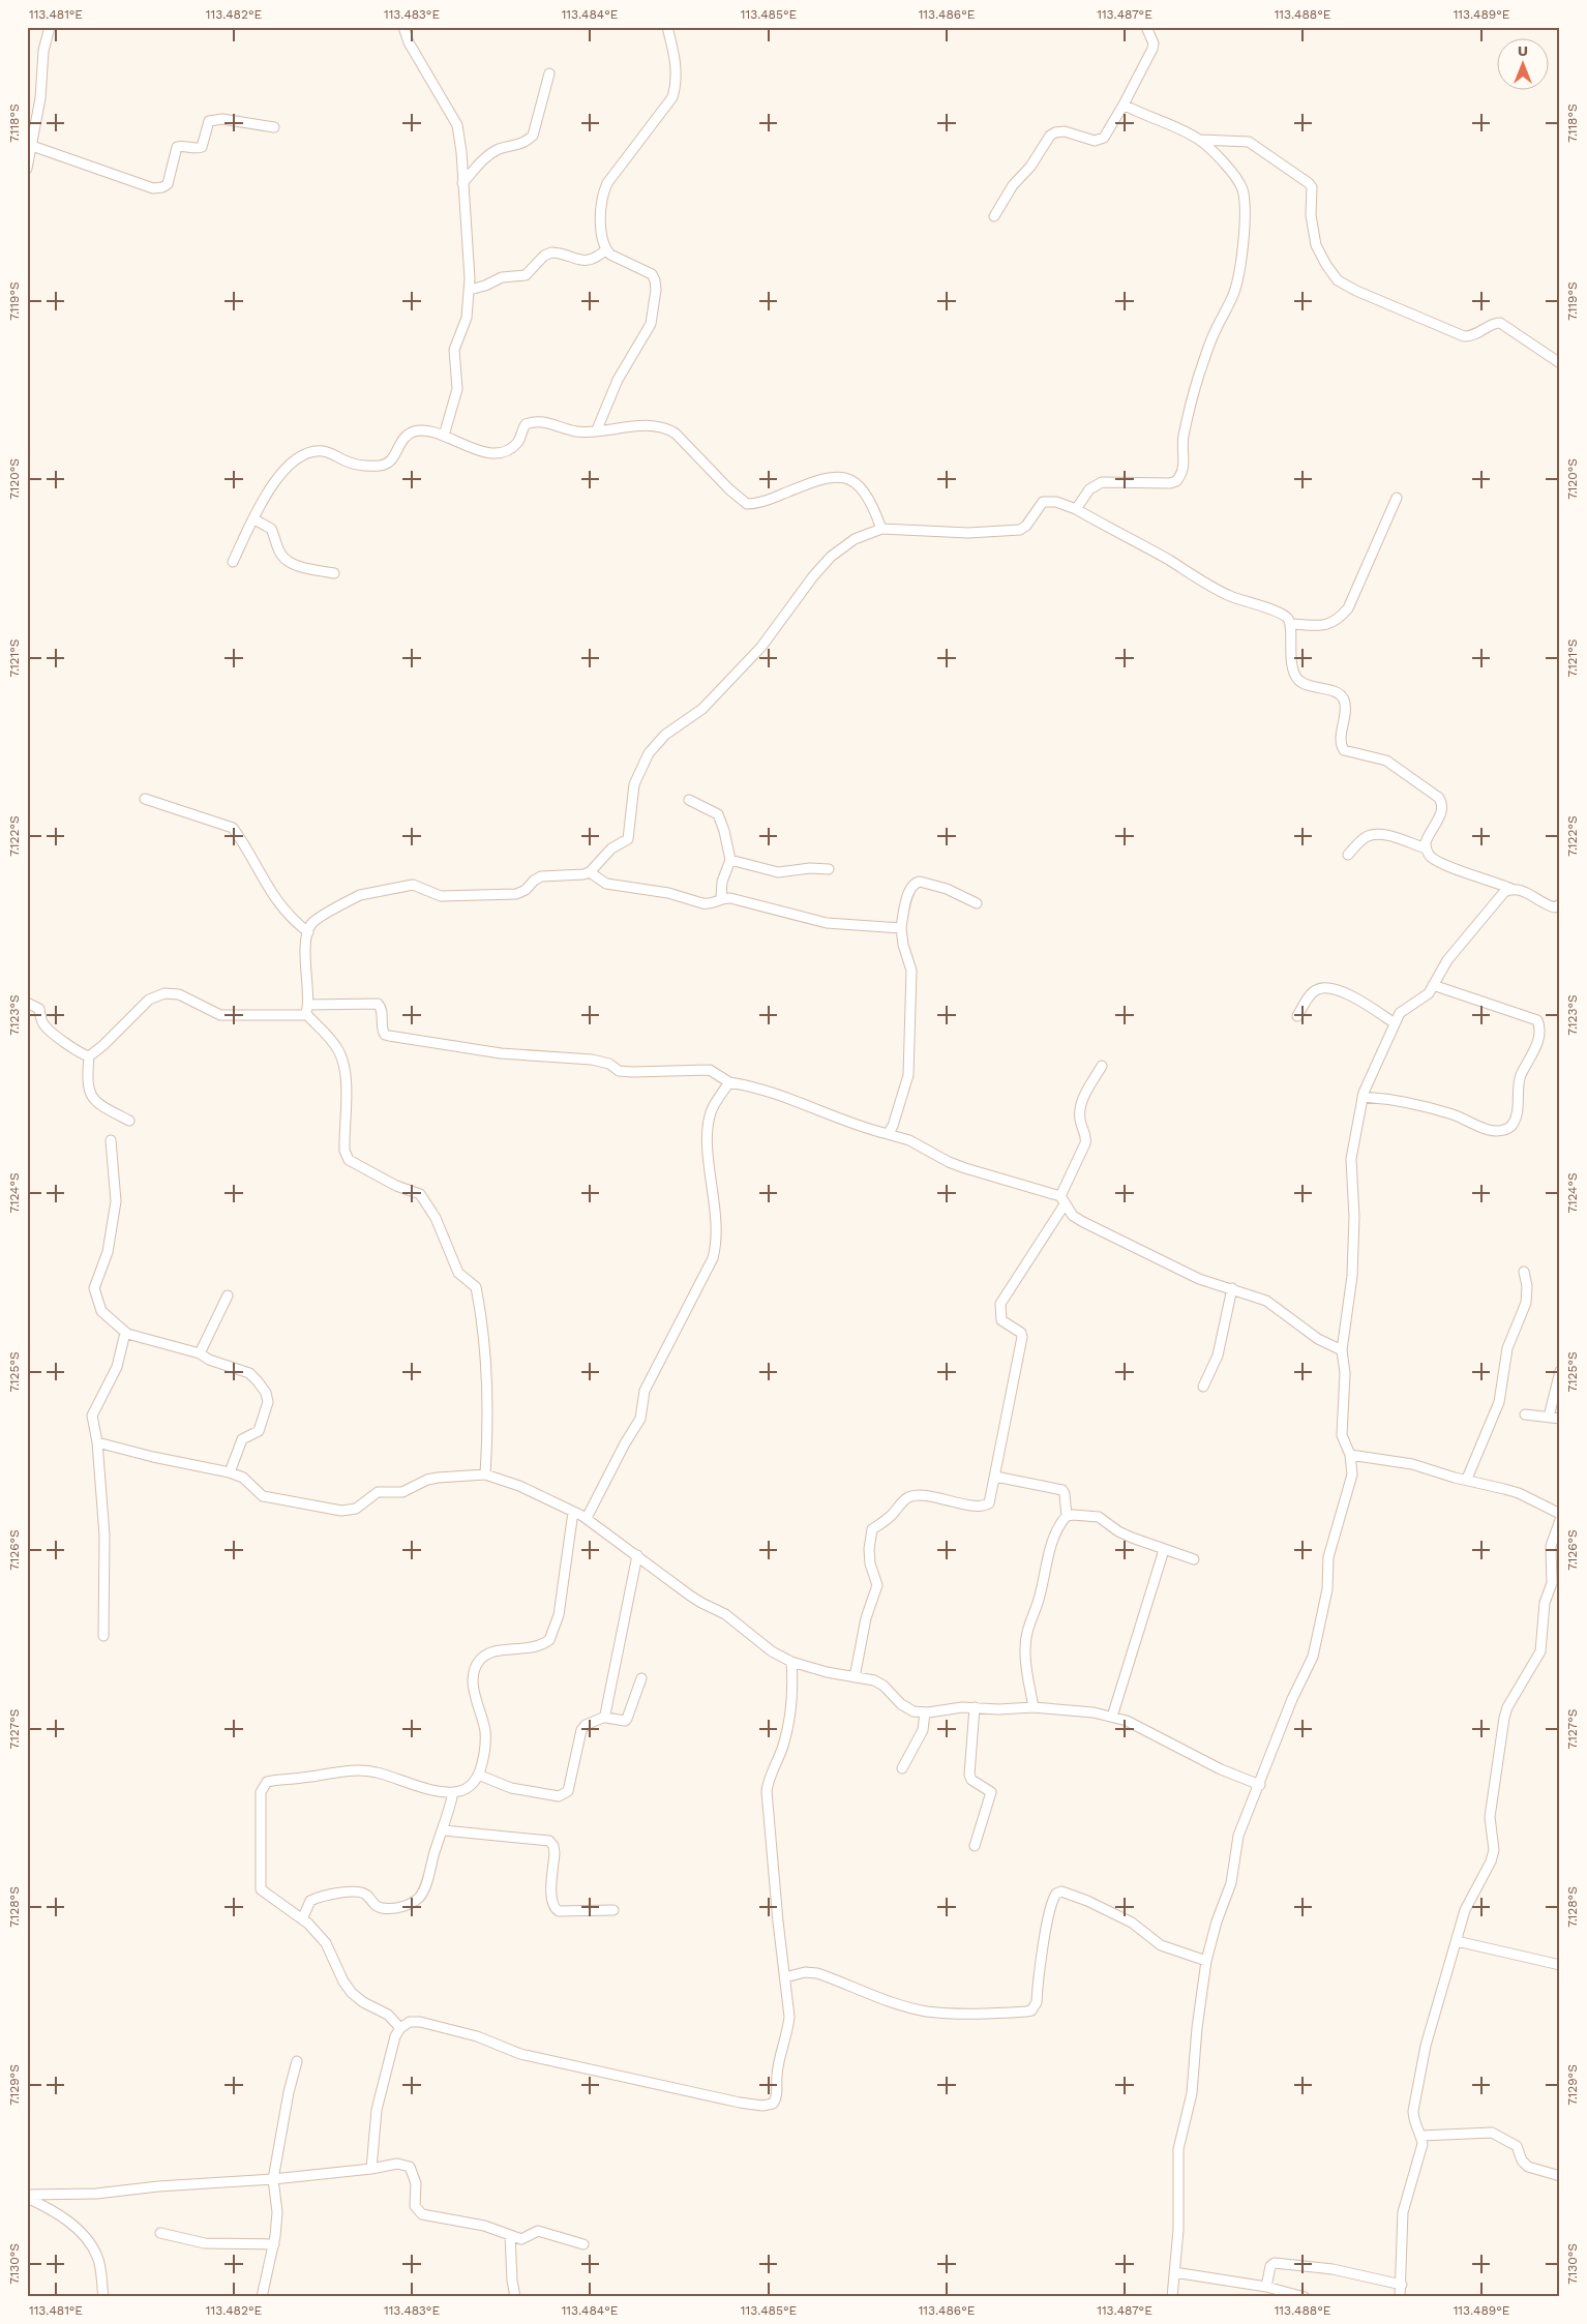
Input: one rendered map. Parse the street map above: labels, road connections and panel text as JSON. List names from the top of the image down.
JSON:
{
  "north": "top",
  "coordinates": [
    "113.481°E",
    "113.482°E",
    "113.483°E",
    "113.484°E",
    "113.485°E",
    "113.486°E",
    "113.487°E",
    "113.488°E",
    "113.489°E",
    "7.118°S",
    "7.119°S",
    "7.120°S",
    "7.121°S",
    "7.122°S",
    "7.123°S",
    "7.124°S",
    "7.125°S",
    "7.126°S",
    "7.127°S",
    "7.128°S",
    "7.129°S",
    "7.130°S"
  ]
}
